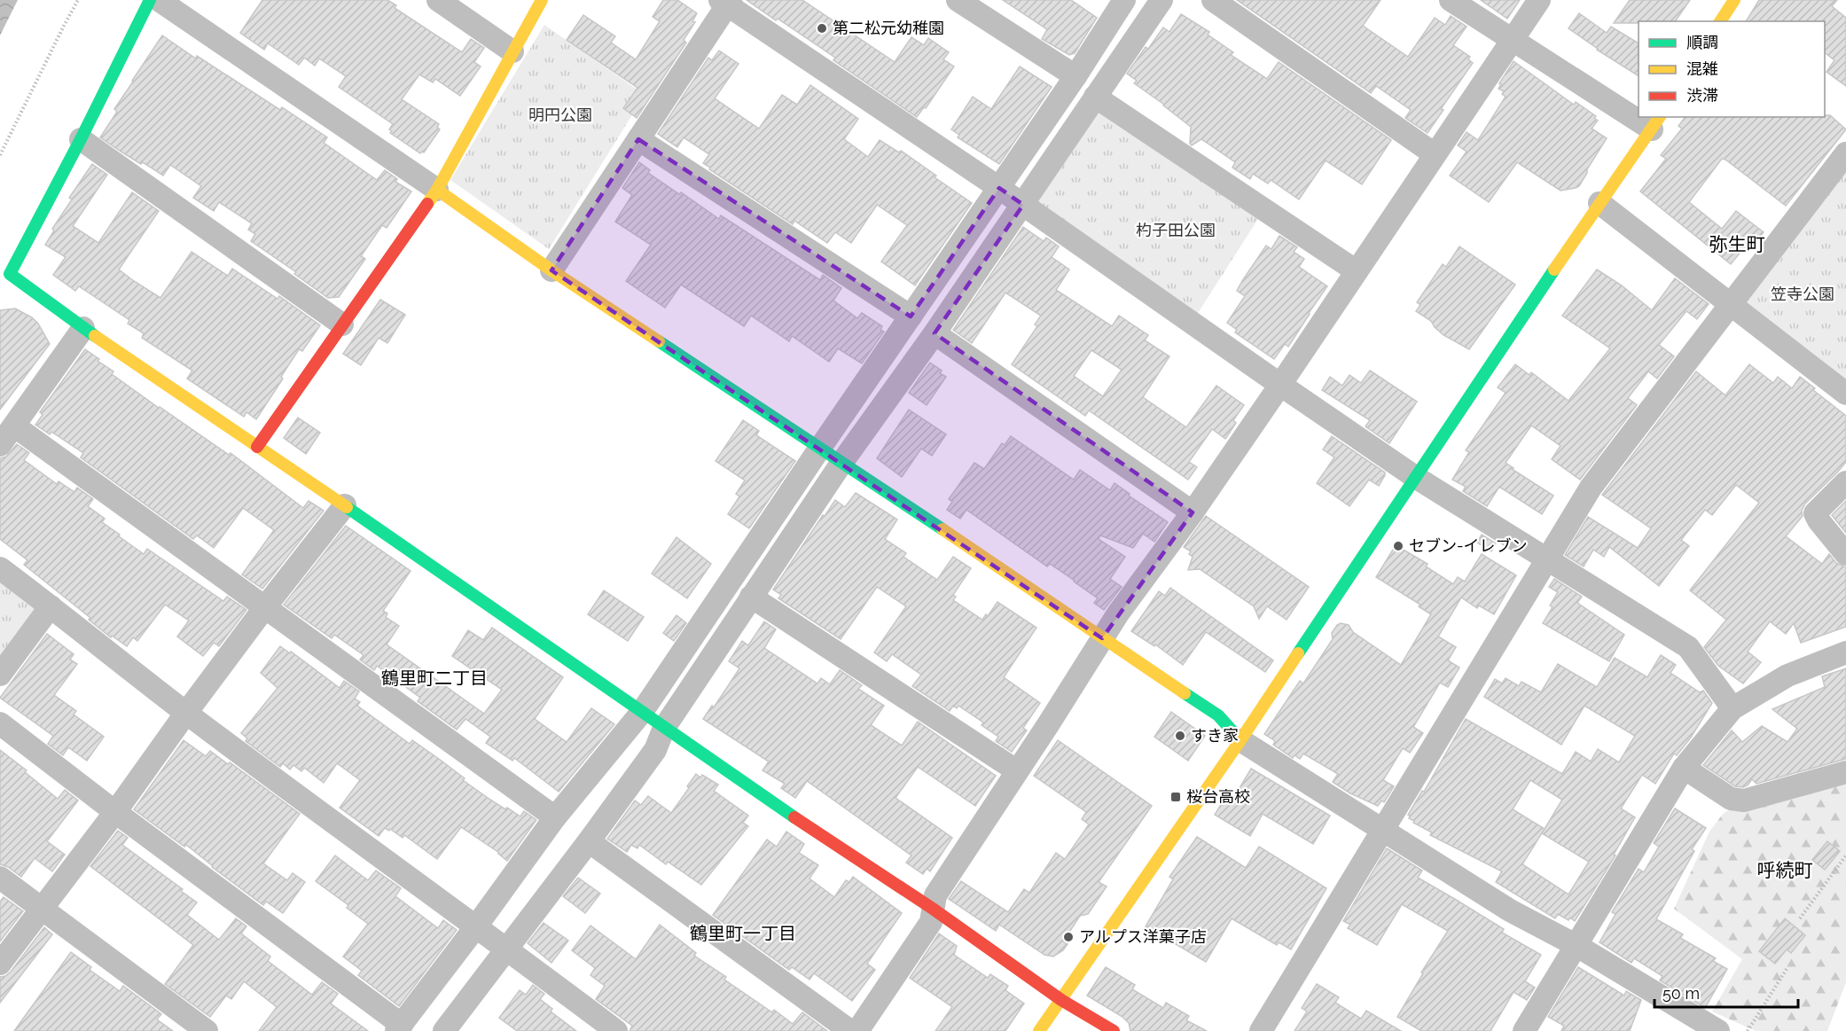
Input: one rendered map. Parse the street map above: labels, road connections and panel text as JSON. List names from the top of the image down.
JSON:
{
  "districts": [
    "弥生町",
    "鶴里町二丁目",
    "呼続町",
    "鶴里町一丁目"
  ],
  "parks": ["明円公園", "杓子田公園", "笠寺公園"],
  "places": {
    "other": [
      "第二松元幼稚園",
      "セブン-イレブン",
      "すき家",
      "アルプス洋菓子店"
    ],
    "transit": ["桜台高校"]
  },
  "legend": ["順調", "混雑", "渋滞"],
  "scale_bar": "50 m"
}
